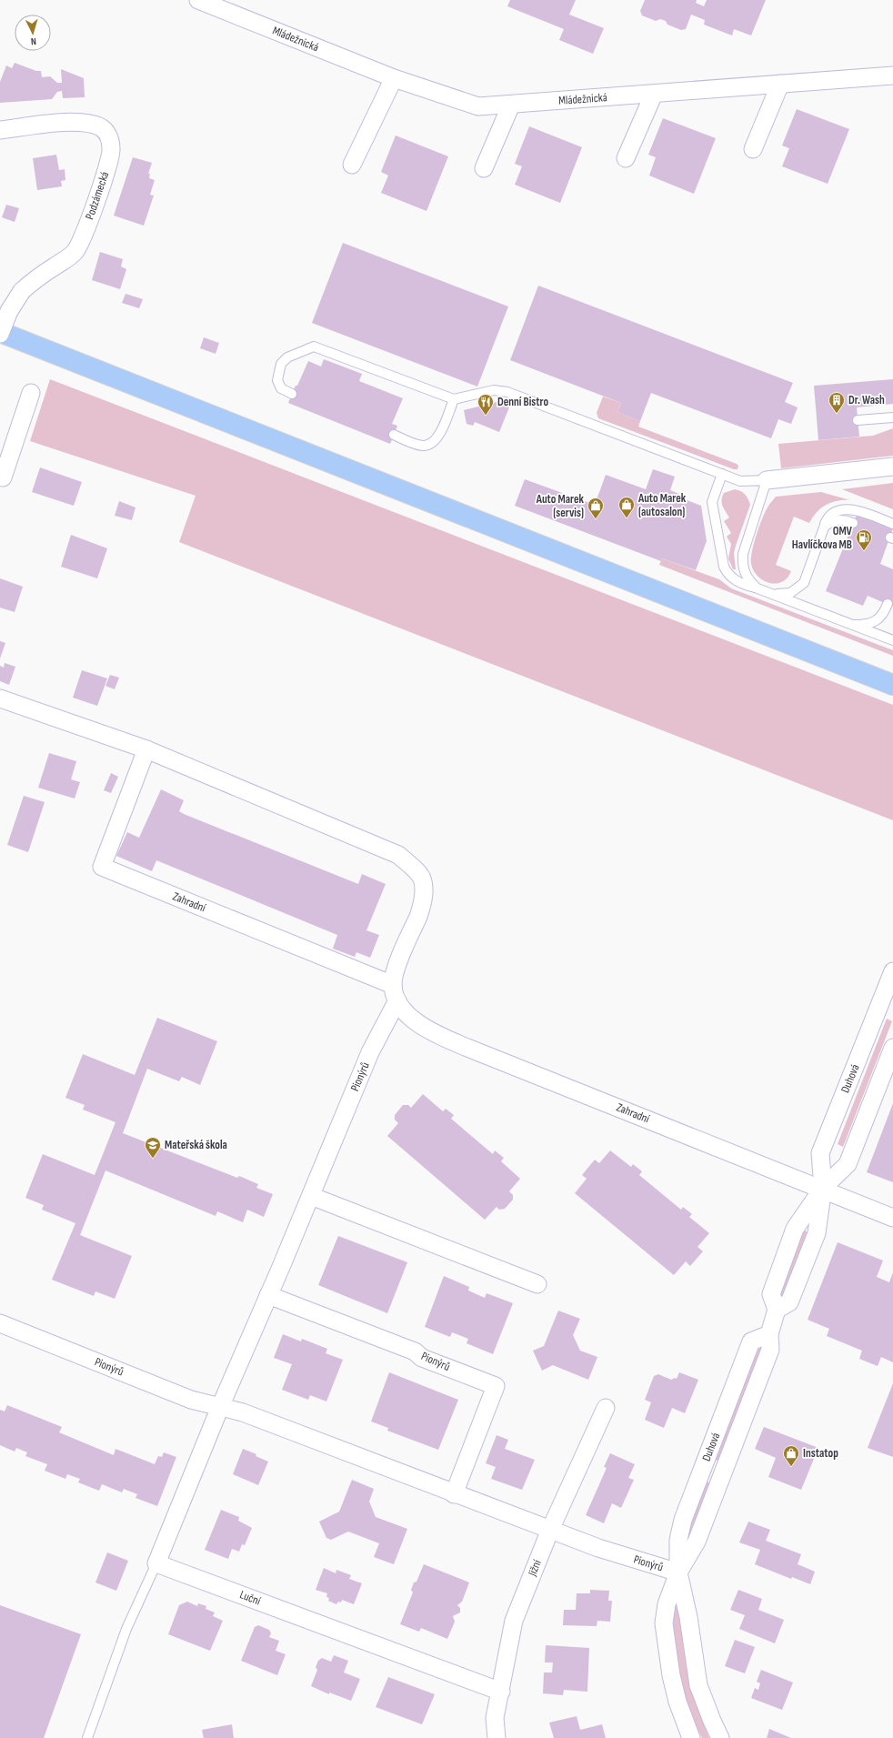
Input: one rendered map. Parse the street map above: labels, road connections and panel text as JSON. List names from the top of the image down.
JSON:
{
  "streets": {
    "street": [
      "Mládežnická",
      "Podzámecká",
      "Zahradní",
      "Pionýrů",
      "Duhová",
      "Jižní",
      "Luční"
    ]
  },
  "crossings": [
    ["Zahradní", "Pionýrů"],
    ["Zahradní", "Duhová"],
    ["Pionýrů", "Duhová"],
    ["Pionýrů", "Jižní"],
    ["Jižní", "Luční"]
  ],
  "places": {
    "building": ["Dr. Wash"],
    "restaurant": ["Denní Bistro"],
    "shop": ["Auto Marek (autosalon)", "Auto Marek (servis)", "Instatop"],
    "fuel station": ["OMV Havlíčkova MB"],
    "school or university": ["Mateřská škola"]
  },
  "north": "bottom"
}
